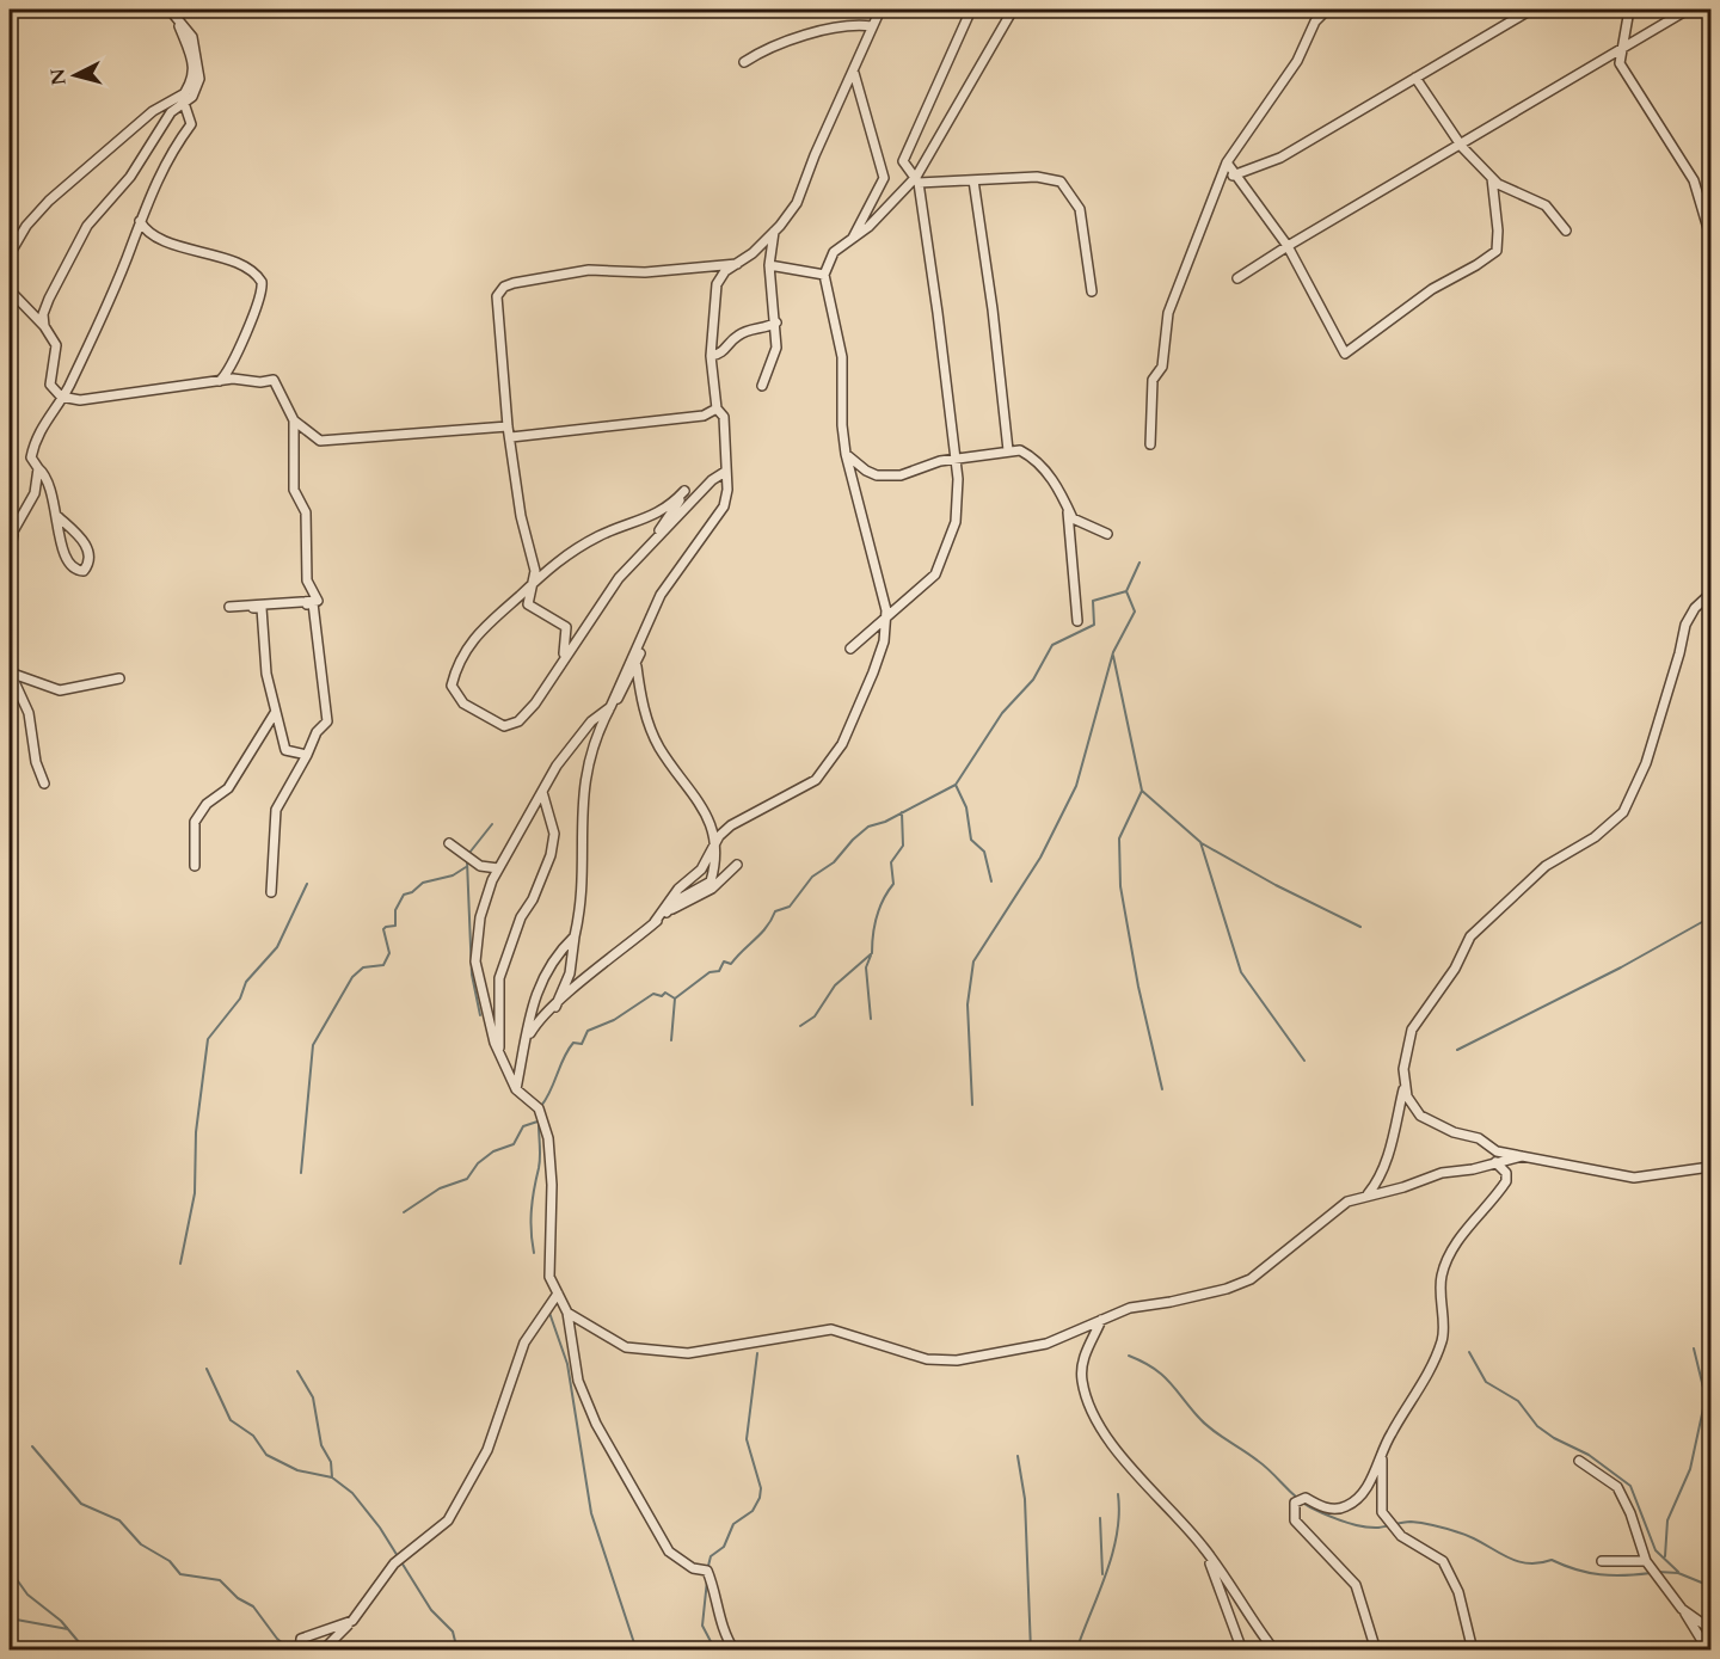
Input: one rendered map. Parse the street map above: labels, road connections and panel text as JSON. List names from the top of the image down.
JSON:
{
  "north": "left"
}
